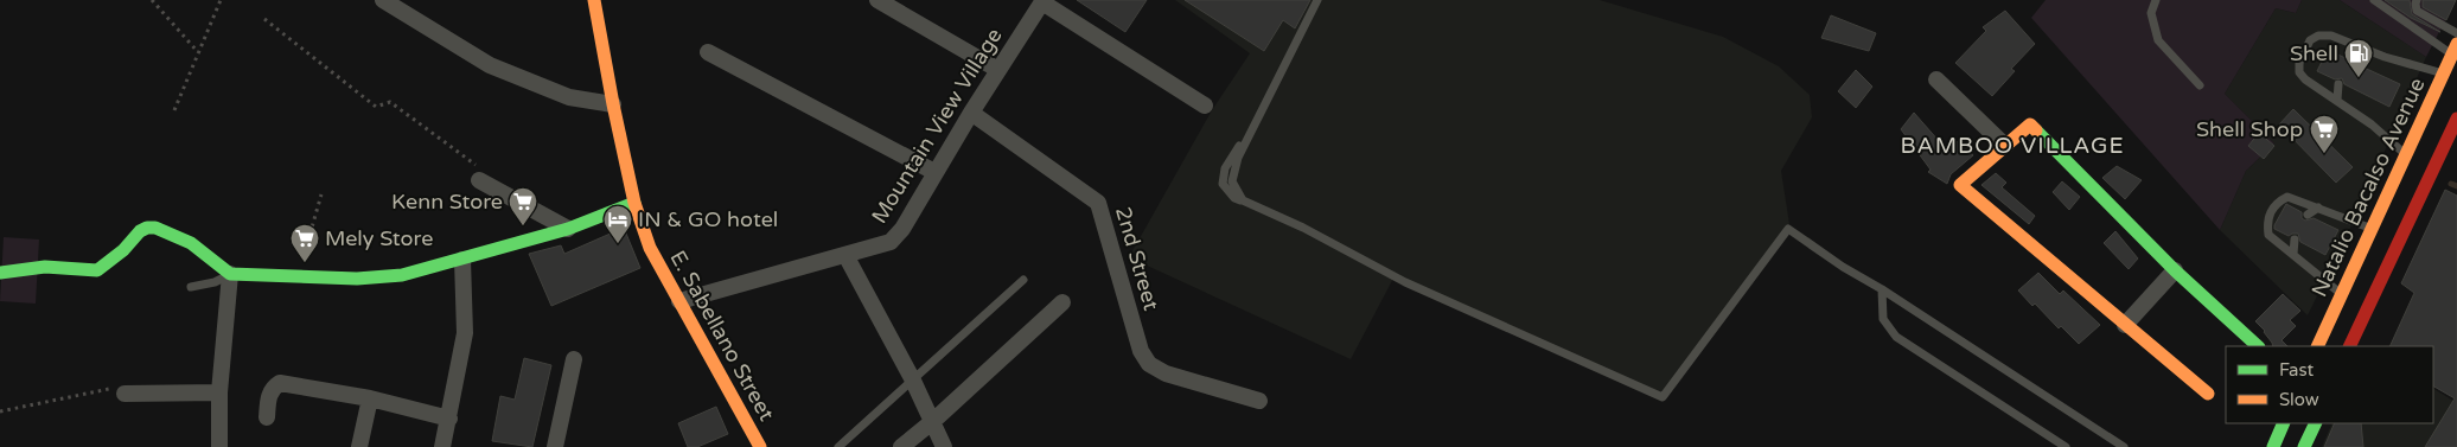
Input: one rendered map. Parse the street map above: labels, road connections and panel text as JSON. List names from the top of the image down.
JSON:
{
  "streets": {
    "street": [
      "Mountain View Village",
      "Natalio Bacalso Avenue",
      "2nd Street",
      "E. Sabellano Street"
    ]
  },
  "crossings": [
    ["Mountain View Village", "2nd Street"],
    ["Mountain View Village", "E. Sabellano Street"]
  ],
  "districts": ["BAMBOO VILLAGE"],
  "places": {
    "fuel station": ["Shell"],
    "supermarket": ["Shell Shop", "Kenn Store", "Mely Store"],
    "hotel": ["IN & GO hotel"]
  },
  "legend": ["Fast", "Slow"]
}
